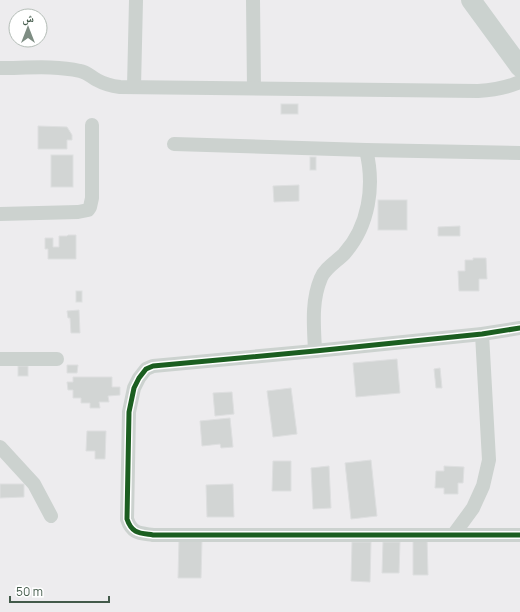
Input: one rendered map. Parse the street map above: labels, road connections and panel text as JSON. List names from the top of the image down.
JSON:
{
  "scale_bar": "50 m",
  "north": "top"
}
